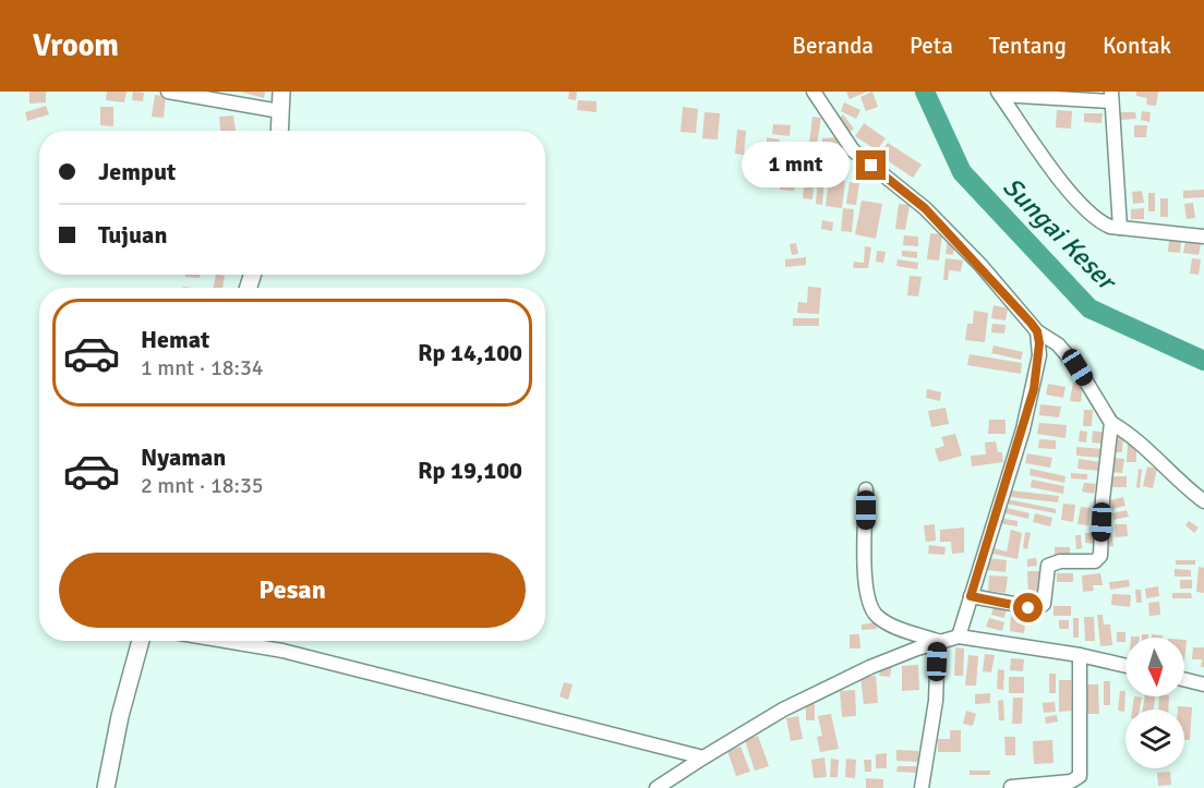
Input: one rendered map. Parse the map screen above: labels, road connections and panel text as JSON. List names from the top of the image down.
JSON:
{
  "water": ["Sungai Keser"],
  "north": "bottom",
  "page": {
    "header": "Vroom",
    "nav": [
      "Beranda",
      "Peta",
      "Tentang",
      "Kontak"
    ],
    "banner": ["Jemput", "Tujuan"],
    "bubble": "1 mnt",
    "list": [
      {
        "name": "Hemat",
        "note": "1 mnt · 18:34",
        "value": "Rp 14,100"
      },
      {
        "name": "Nyaman",
        "note": "2 mnt · 18:35",
        "value": "Rp 19,100"
      }
    ],
    "buttons": "Pesan"
  }
}
